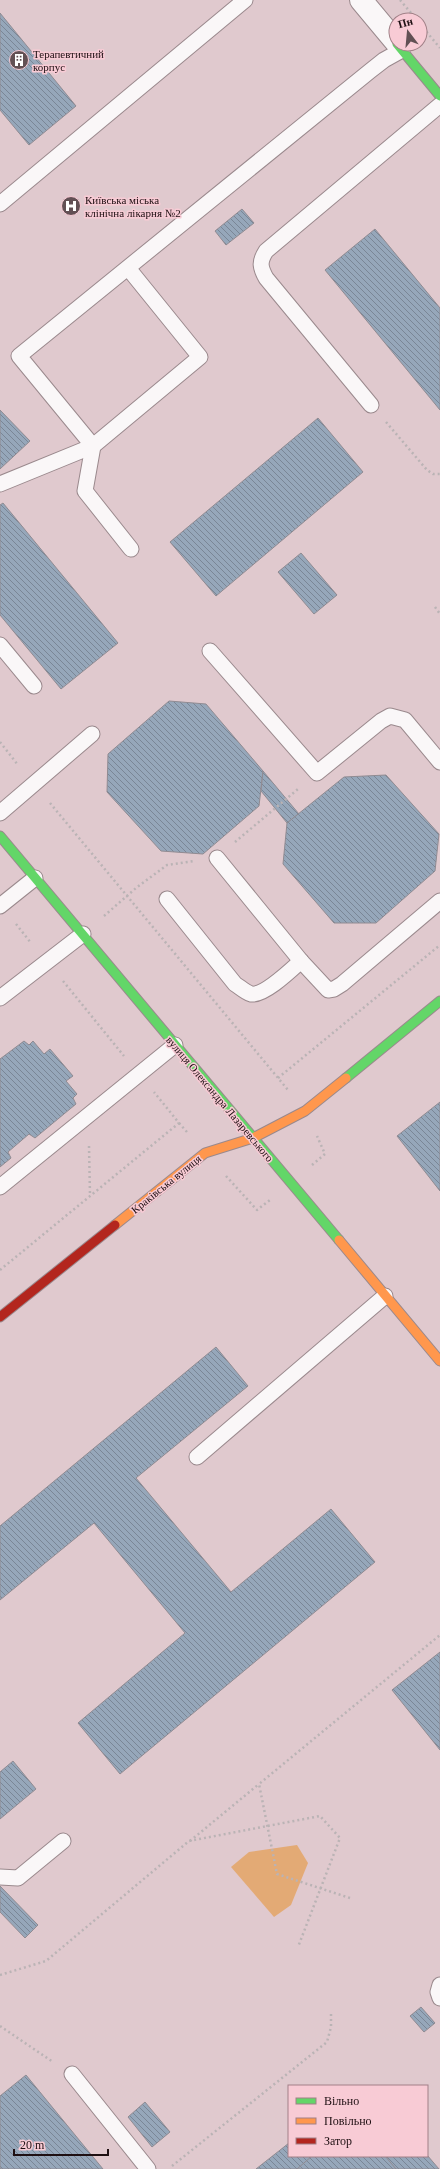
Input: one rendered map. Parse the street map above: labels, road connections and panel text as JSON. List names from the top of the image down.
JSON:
{
  "streets": {
    "street": ["вулиця Олександра Лазаревського", "Краківська вулиця"]
  },
  "crossings": [
    ["вулиця Олександра Лазаревського", "Краківська вулиця"]
  ],
  "places": {
    "building": ["Терапевтичний корпус"],
    "hospital": ["Київська міська клінічна лікарня №2"]
  },
  "legend": ["Вільно", "Повільно", "Затор"],
  "scale_bar": "20 m",
  "north": "top"
}
